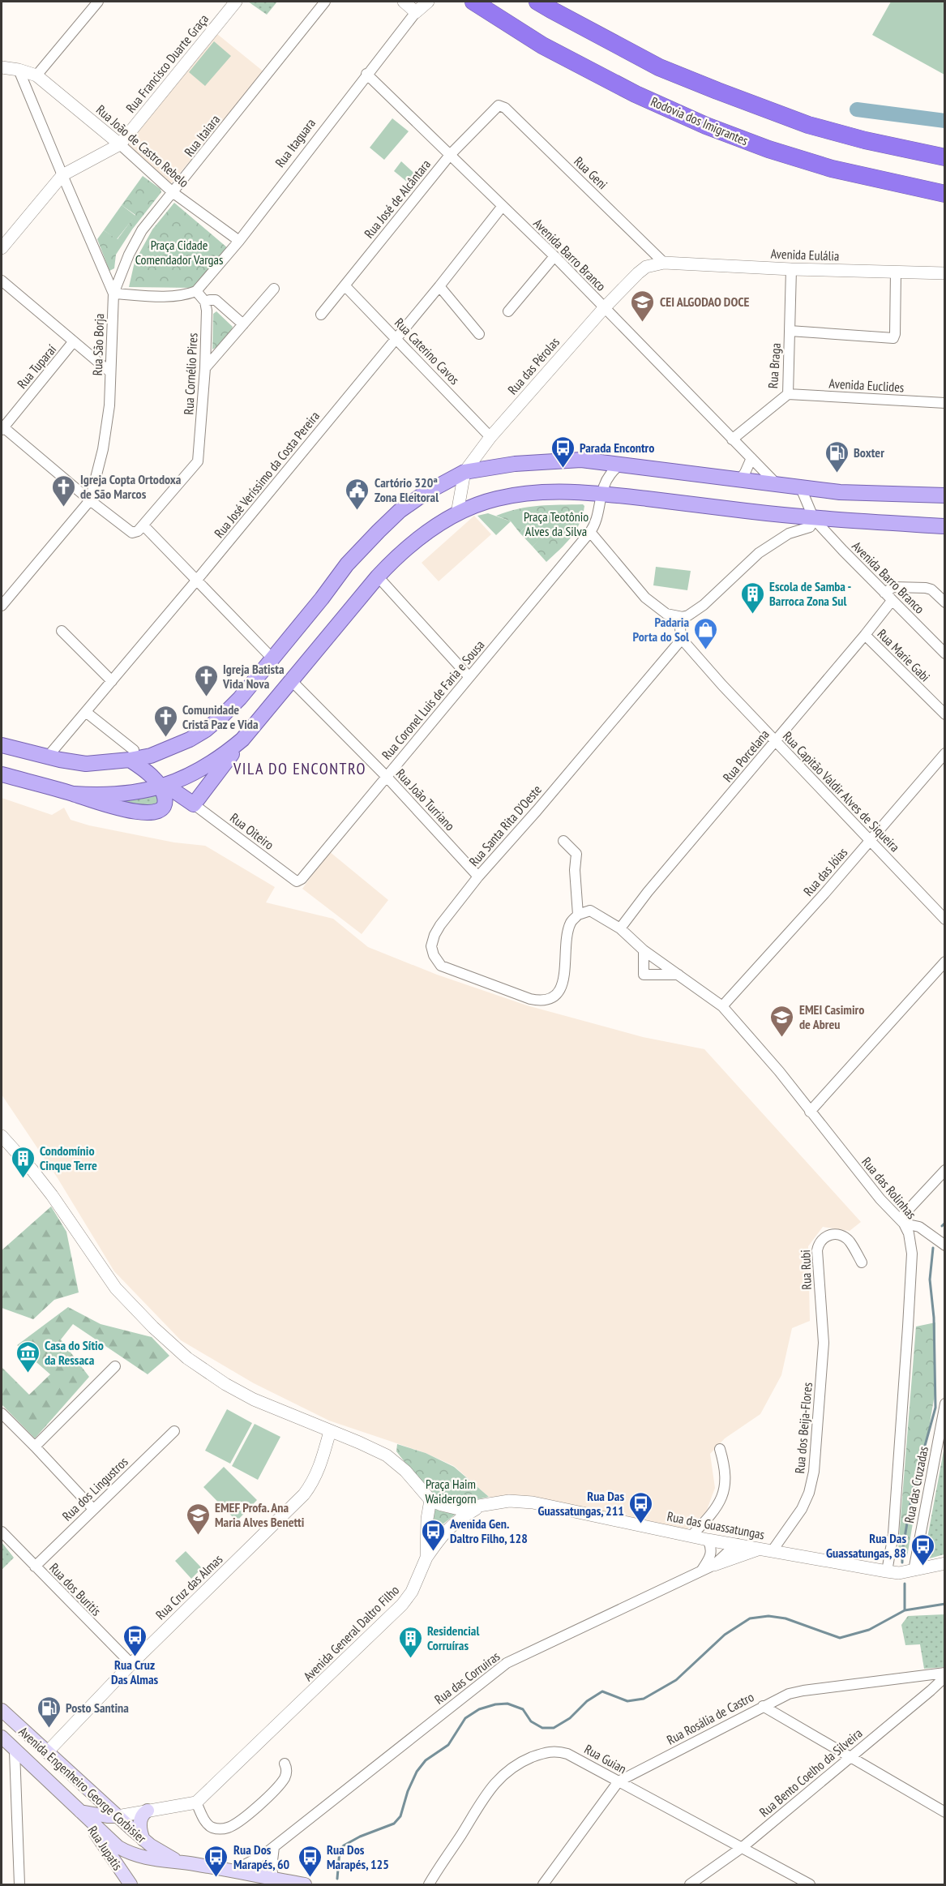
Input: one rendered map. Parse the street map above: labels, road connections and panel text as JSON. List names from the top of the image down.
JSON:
{
  "streets": {
    "highway": ["Rodovia dos Imigrantes"],
    "main road": ["Avenida Engenheiro George Corbisier", "Rua Jupatis"],
    "street": [
      "Rua Francisco Duarte Graça",
      "Rua Itaiara",
      "Rua Itaguara",
      "Rua João de Castro Rebelo",
      "Rua Geni",
      "Rua José de Alcântara",
      "Avenida Barro Branco",
      "Avenida Eulália",
      "Rua São Borja",
      "Rua Caterino Cavos",
      "Rua das Pérolas",
      "Rua Braga",
      "Rua Tuparaí",
      "Rua Cornélio Pires",
      "Avenida Euclides",
      "Rua José Veríssimo da Costa Pereira",
      "Rua Marie Gabi",
      "Rua Coronel Luis de Faria e Sousa",
      "Rua Porcelana",
      "Rua Capitão Valdir Alves de Siqueira",
      "Rua João Turriano",
      "Rua Santa Rita D'Oeste",
      "Rua Oiteiro",
      "Rua das Jóias",
      "Rua das Rolinhas",
      "Rua Rubi",
      "Rua dos Beija-Flores",
      "Rua das Cruzadas",
      "Rua dos Lingustros",
      "Rua das Guassatungas",
      "Rua Cruz das Almas",
      "Rua dos Buritis",
      "Avenida General Daltro Filho",
      "Rua das Corruiras",
      "Rua Rosália de Castro",
      "Rua Guian",
      "Rua Bento Coelho da Silveira"
    ]
  },
  "crossings": [
    ["Rua Francisco Duarte Graça", "Rua João de Castro Rebelo"],
    ["Rua Itaiara", "Rua João de Castro Rebelo"],
    ["Rua Itaiara", "Rua São Borja"],
    ["Rua Itaguara", "Rua João de Castro Rebelo"],
    ["Rua Itaguara", "Avenida Barro Branco"],
    ["Rua João de Castro Rebelo", "Rua São Borja"],
    ["Rua Geni", "Rua José de Alcântara"],
    ["Rua Geni", "Avenida Eulália"],
    ["Rua Geni", "Rua das Pérolas"],
    ["Rua José de Alcântara", "Avenida Barro Branco"],
    ["Rua José de Alcântara", "Rua Caterino Cavos"],
    ["Avenida Barro Branco", "Rua das Pérolas"],
    ["Avenida Barro Branco", "Rua Braga"],
    ["Avenida Barro Branco", "Rua José Veríssimo da Costa Pereira"],
    ["Avenida Barro Branco", "Rua Porcelana"],
    ["Avenida Eulália", "Rua das Pérolas"],
    ["Avenida Eulália", "Rua Braga"],
    ["Rua Caterino Cavos", "Rua das Pérolas"],
    ["Rua Caterino Cavos", "Rua José Veríssimo da Costa Pereira"],
    ["Rua Braga", "Avenida Euclides"],
    ["Rua Marie Gabi", "Rua Porcelana"],
    ["Rua Coronel Luis de Faria e Sousa", "Rua João Turriano"],
    ["Rua Coronel Luis de Faria e Sousa", "Rua Oiteiro"],
    ["Rua Porcelana", "Rua Capitão Valdir Alves de Siqueira"],
    ["Rua Porcelana", "Rua das Rolinhas"],
    ["Rua Capitão Valdir Alves de Siqueira", "Rua Santa Rita D'Oeste"],
    ["Rua Capitão Valdir Alves de Siqueira", "Rua das Jóias"],
    ["Rua João Turriano", "Rua Santa Rita D'Oeste"],
    ["Rua Santa Rita D'Oeste", "Rua das Rolinhas"],
    ["Rua das Jóias", "Rua das Rolinhas"],
    ["Rua das Rolinhas", "Rua das Guassatungas"],
    ["Rua Rubi", "Rua dos Beija-Flores"],
    ["Rua dos Beija-Flores", "Rua das Guassatungas"],
    ["Rua das Cruzadas", "Rua das Guassatungas"],
    ["Rua dos Lingustros", "Rua dos Buritis"],
    ["Rua das Guassatungas", "Rua das Corruiras"],
    ["Rua Cruz das Almas", "Rua dos Buritis"],
    ["Rua Cruz das Almas", "Avenida Engenheiro George Corbisier"],
    ["Rua Rosália de Castro", "Rua Guian"],
    ["Rua Rosália de Castro", "Rua Bento Coelho da Silveira"],
    ["Rua Guian", "Rua Bento Coelho da Silveira"],
    ["Avenida Engenheiro George Corbisier", "Rua Jupatis"]
  ],
  "districts": ["VILA DO ENCONTRO"],
  "parks": ["Praça Cidade Comendador Vargas", "Praça Teotônio Alves da Silva", "Praça Haim Waidergorn"],
  "places": {
    "school or university": ["CEI ALGODAO DOCE", "EMEI Casimiro de Abreu", "EMEF Profa. Ana Maria Alves Benetti"],
    "bus stop": [
      "Parada Encontro",
      "Rua Das Guassatungas, 211",
      "Avenida Gen. Daltro Filho, 128",
      "Rua Das Guassatungas, 88",
      "Rua Cruz Das Almas",
      "Rua Dos Marapés, 60",
      "Rua Dos Marapés, 125"
    ],
    "fuel station": ["Boxter", "Posto Santina"],
    "church": ["Igreja Copta Ortodoxa de São Marcos", "Igreja Batista Vida Nova", "Comunidade Cristã Paz e Vida"],
    "public building": ["Cartório 320ª Zona Eleitoral"],
    "building": ["Escola de Samba - Barroca Zona Sul", "Condomínio Cinque Terre", "Residencial Corruíras"],
    "shop": ["Padaria Porta do Sol"],
    "museum": ["Casa do Sítio da Ressaca"]
  }
}
